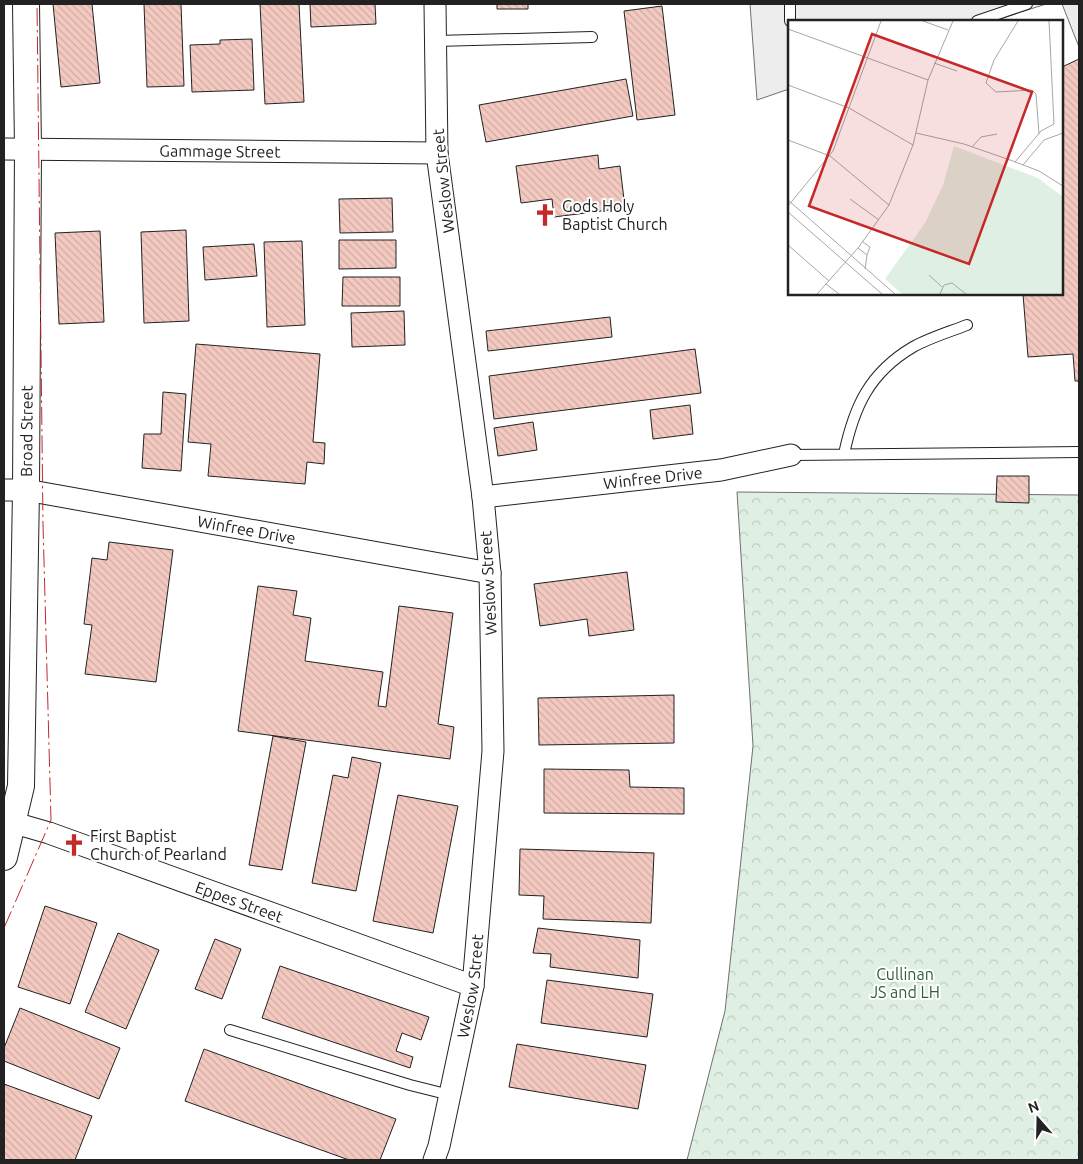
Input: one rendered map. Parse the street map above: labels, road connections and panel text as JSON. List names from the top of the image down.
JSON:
{
  "streets": {
    "street": [
      "Gammage Street",
      "Weslow Street",
      "Broad Street",
      "Winfree Drive",
      "Eppes Street"
    ]
  },
  "crossings": [
    ["Gammage Street", "Weslow Street"],
    ["Gammage Street", "Broad Street"],
    ["Weslow Street", "Winfree Drive"],
    ["Weslow Street", "Eppes Street"],
    ["Broad Street", "Winfree Drive"],
    ["Broad Street", "Eppes Street"]
  ],
  "parks": ["Cullinan JS and LH"],
  "places": {
    "church": ["Gods Holy Baptist Church", "First Baptist Church of Pearland"]
  },
  "north": "top"
}
